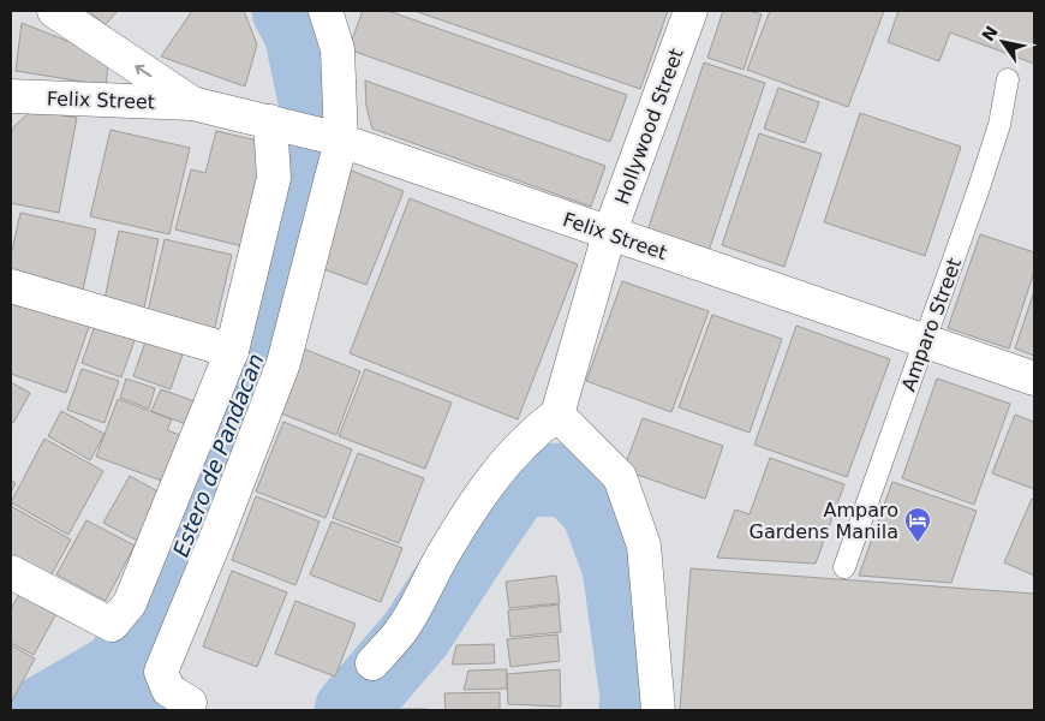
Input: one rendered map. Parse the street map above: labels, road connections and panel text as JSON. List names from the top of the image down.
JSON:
{
  "streets": {
    "street": ["Felix Street", "Hollywood Street"],
    "lane": ["Amparo Street"]
  },
  "crossings": [
    ["Felix Street", "Hollywood Street"],
    ["Felix Street", "Amparo Street"]
  ],
  "water": ["Estero de Pandacan"],
  "places": {
    "hotel": ["Amparo Gardens Manila"]
  },
  "north": "top left"
}
